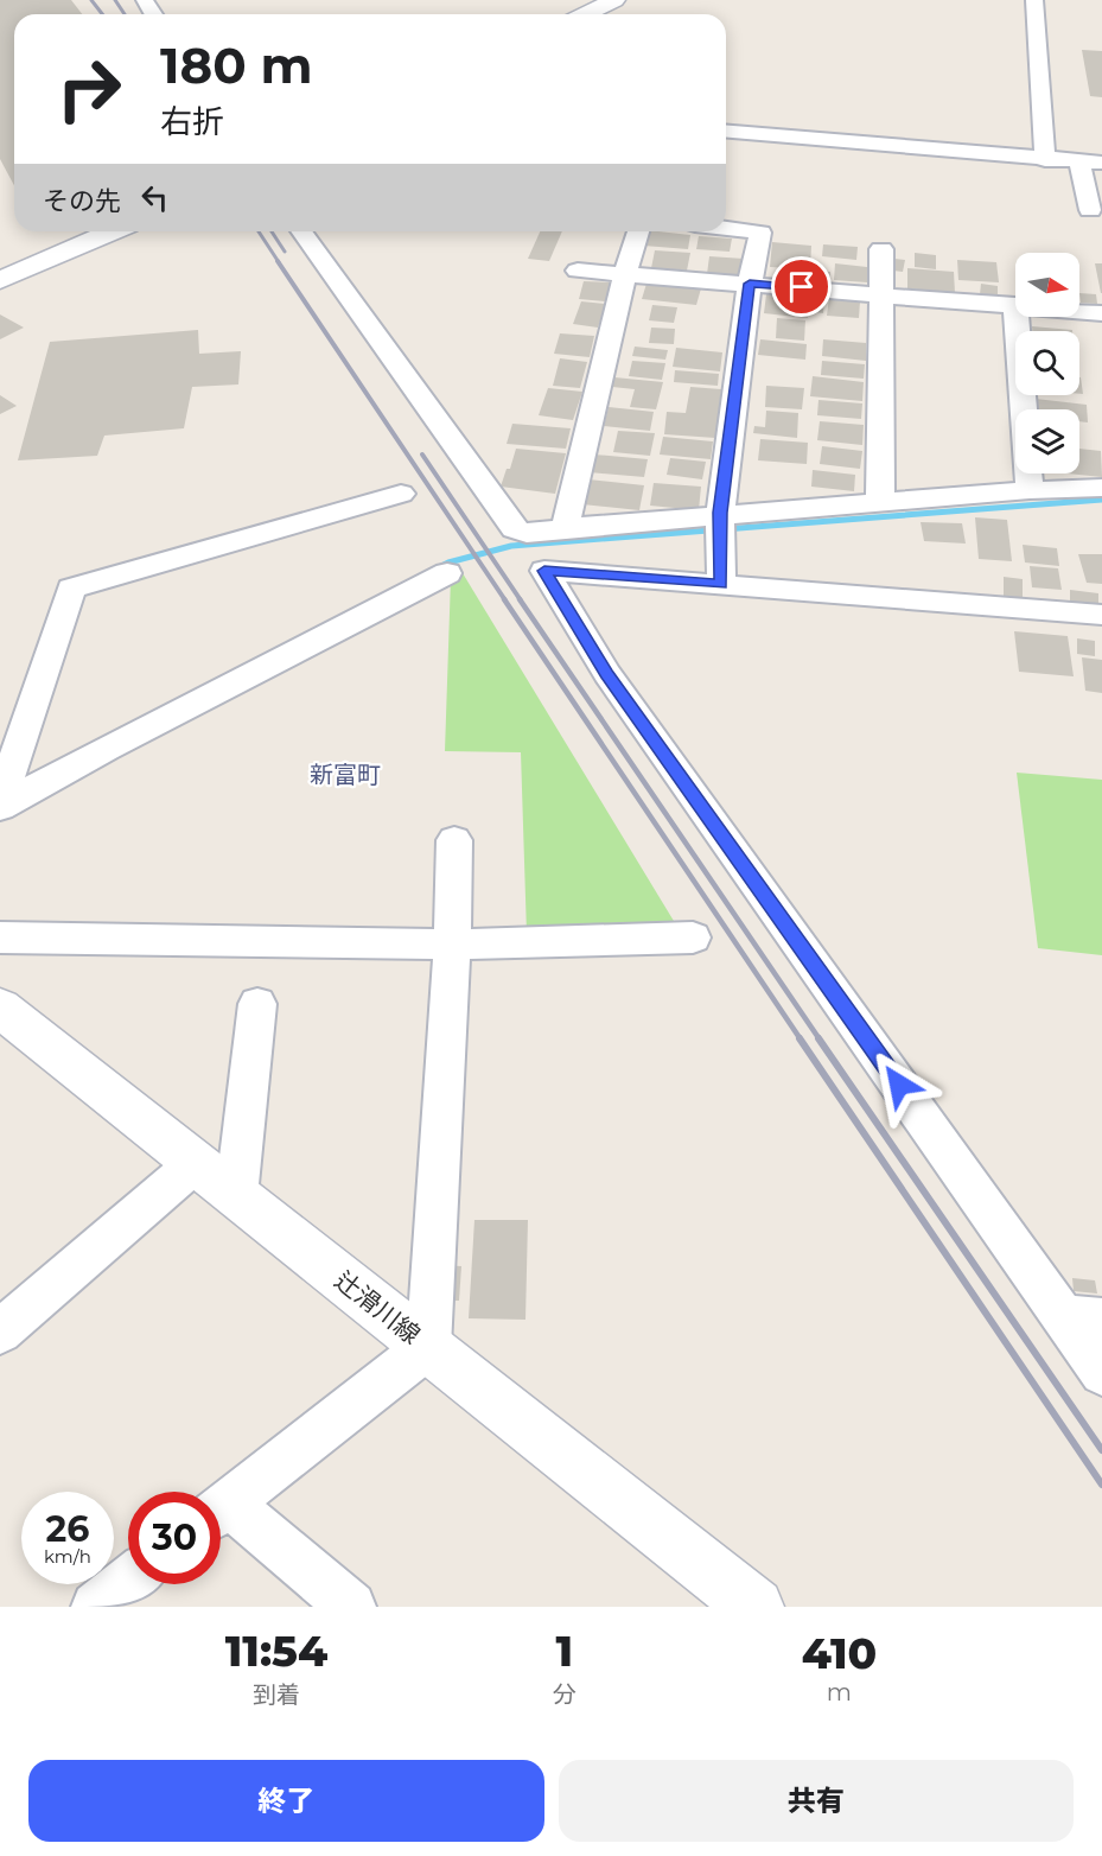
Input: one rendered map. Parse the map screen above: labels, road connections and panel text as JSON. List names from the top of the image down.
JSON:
{
  "streets": {
    "main road": ["辻滑川線"]
  },
  "districts": ["新富町"],
  "north": "right",
  "page": {
    "turn": ["180 m", "右折"],
    "then": "その先",
    "speed": "26 km/h",
    "limit": "30",
    "eta": [
      "11:54",
      "到着",
      "1",
      "分",
      "410",
      "m"
    ],
    "buttons": ["終了", "共有"]
  }
}
